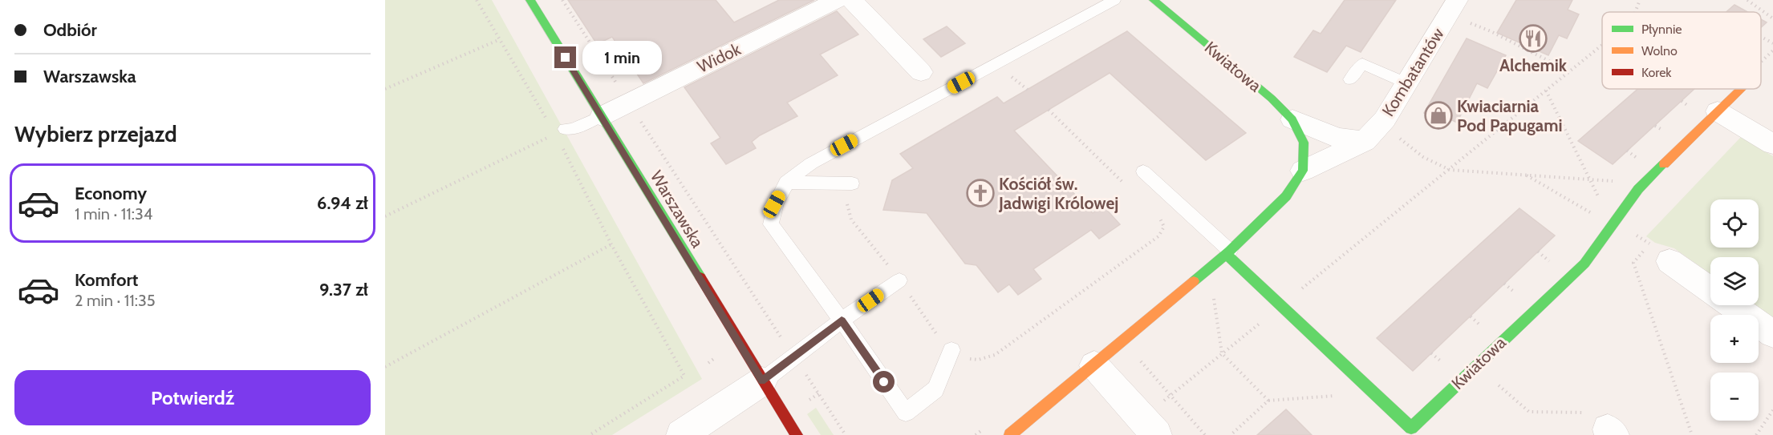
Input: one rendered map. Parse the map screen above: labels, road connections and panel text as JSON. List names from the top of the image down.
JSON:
{
  "streets": {
    "street": [
      "Widok",
      "Kwiatowa",
      "Kombatantów",
      "Warszawska"
    ]
  },
  "crossings": [
    ["Widok", "Warszawska"],
    ["Kwiatowa", "Kombatantów"]
  ],
  "places": {
    "restaurant": ["Alchemik"],
    "shop": ["Kwiaciarnia Pod Papugami"],
    "church": ["Kościół św. Jadwigi Królowej"]
  },
  "legend": ["Płynnie", "Wolno", "Korek"],
  "page": {
    "banner": ["Odbiór", "Warszawska"],
    "bubble": "1 min",
    "heading": "Wybierz przejazd",
    "list": [
      {
        "name": "Economy",
        "note": "1 min · 11:34",
        "value": "6.94 zł"
      },
      {
        "name": "Komfort",
        "note": "2 min · 11:35",
        "value": "9.37 zł"
      }
    ],
    "map_buttons": ["+", "−"],
    "buttons": "Potwierdź"
  }
}
